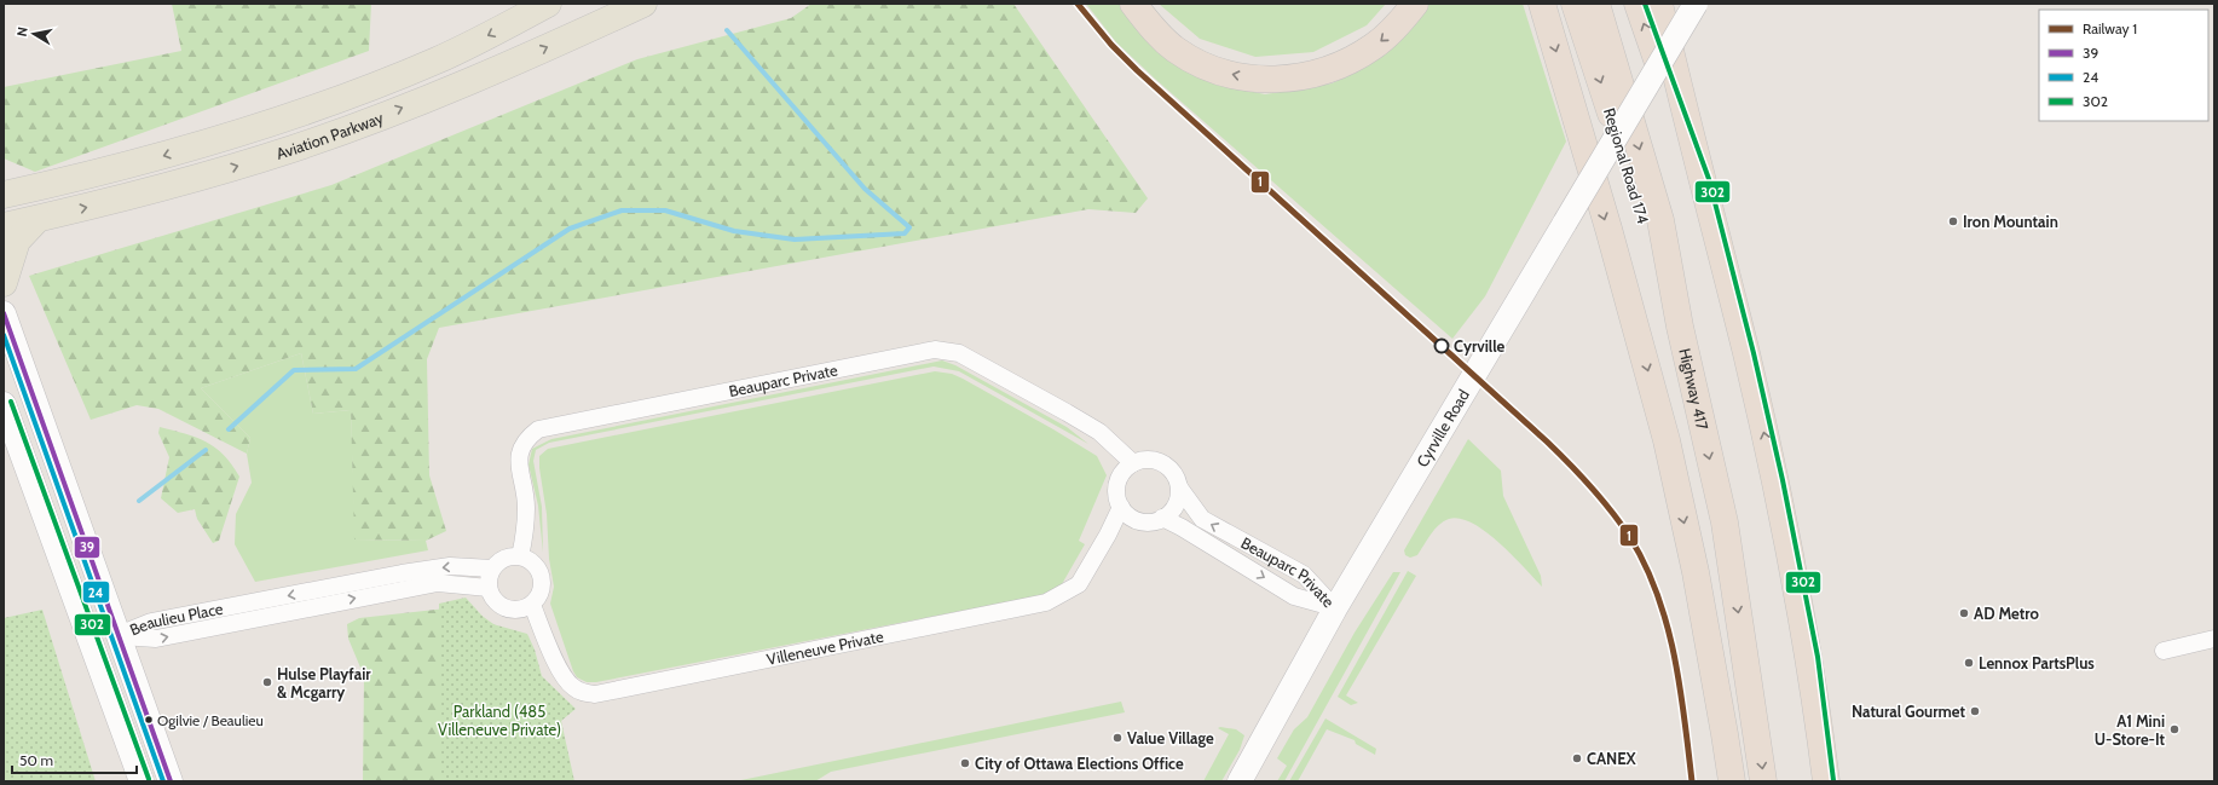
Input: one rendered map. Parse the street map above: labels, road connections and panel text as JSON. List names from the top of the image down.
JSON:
{
  "streets": {
    "highway": ["Regional Road 174", "Highway 417"],
    "main road": ["Aviation Parkway", "Cyrville Road"],
    "street": ["Beauparc Private", "Beaulieu Place", "Villeneuve Private"]
  },
  "crossings": [
    ["Regional Road 174", "Highway 417"],
    ["Beauparc Private", "Cyrville Road"],
    ["Beauparc Private", "Beaulieu Place"],
    ["Beauparc Private", "Villeneuve Private"],
    ["Beaulieu Place", "Villeneuve Private"]
  ],
  "parks": ["Parkland (485 Villeneuve Private)"],
  "places": [
    "Iron Mountain",
    "Cyrville",
    "AD Metro",
    "Lennox PartsPlus",
    "Hulse Playfair & Mcgarry",
    "Natural Gourmet",
    "Ogilvie / Beaulieu",
    "A1 Mini U-Store-It",
    "Value Village",
    "CANEX",
    "City of Ottawa Elections Office"
  ],
  "lines": [
    "rail line 1",
    "transit line 302",
    "transit line 39",
    "transit line 24"
  ],
  "legend": [
    "Railway 1",
    "39",
    "24",
    "302"
  ],
  "scale_bar": "50 m",
  "north": "left"
}
